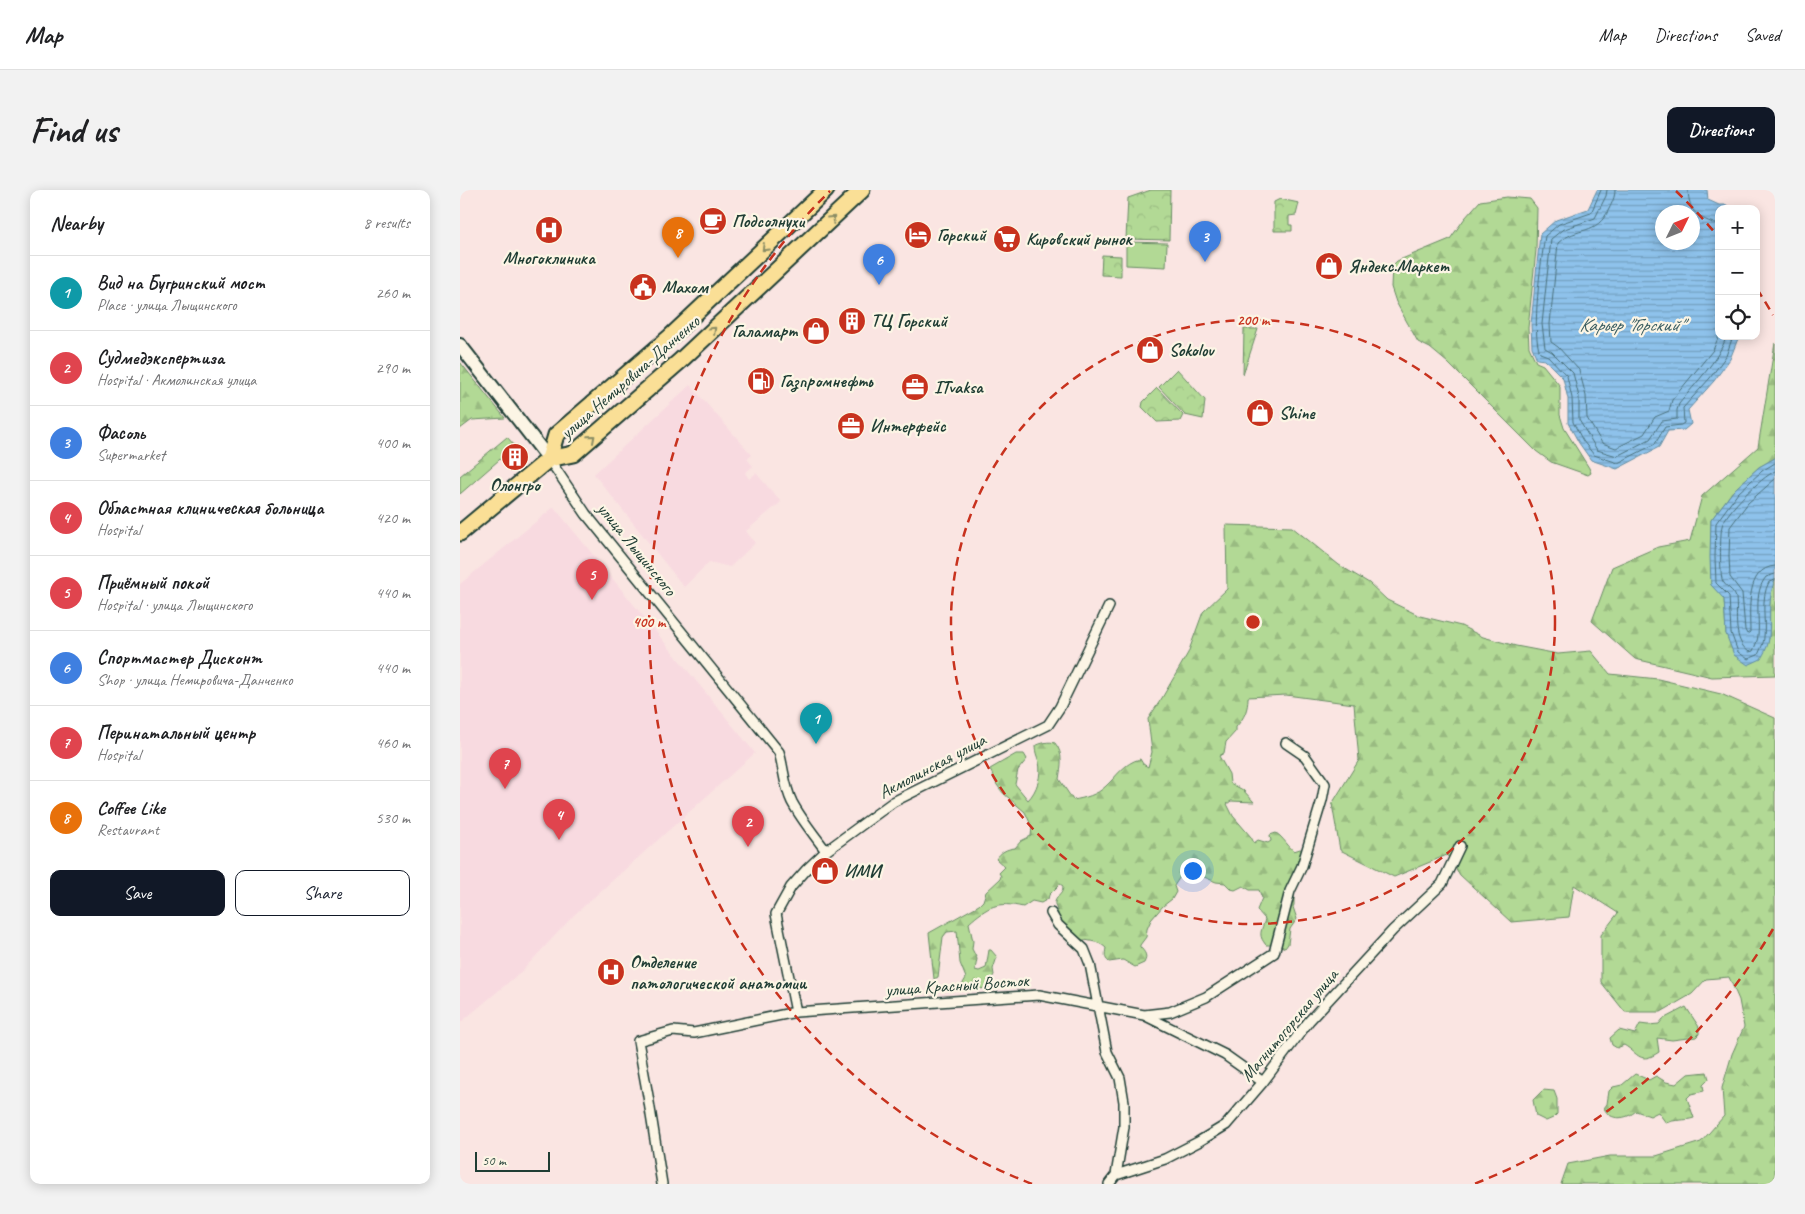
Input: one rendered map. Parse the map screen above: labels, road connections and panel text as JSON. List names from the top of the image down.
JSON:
{
  "streets": {
    "main road": ["улица Немировича-Данченко"],
    "street": [
      "улица Лыщинского",
      "Акмолинская улица",
      "улица Красный Восток",
      "Магнитогорская улица"
    ]
  },
  "crossings": [
    ["улица Немировича-Данченко", "улица Лыщинского"],
    ["улица Лыщинского", "Акмолинская улица"],
    ["Акмолинская улица", "улица Красный Восток"],
    ["улица Красный Восток", "Магнитогорская улица"]
  ],
  "water": ["Карьер \"Горский\""],
  "places": {
    "cafe": ["Подсолнухи"],
    "hospital": ["Многоклиника", "Отделение патологической анатомии"],
    "hotel": ["Горский"],
    "supermarket": ["Кировский рынок"],
    "shop": [
      "Яндекс.Маркет",
      "Галамарт",
      "Sokolov",
      "Shine",
      "ИМИ"
    ],
    "public building": ["Махом"],
    "building": ["ТЦ Горский", "Олонгро"],
    "fuel station": ["Газпромнефть"],
    "office": ["ITvaksa", "Интерфейс"]
  },
  "scale_bar": "50 m",
  "north": "top right",
  "page": {
    "header": "Map",
    "nav": ["Map", "Directions", "Saved"],
    "buttons": [
      "Directions",
      ["Save", "Share"]
    ],
    "title": "Find us",
    "heading": ["Nearby", "8 results"],
    "map_buttons": ["+", "−"],
    "pins": [
      "8",
      "3",
      "6",
      "5",
      "1",
      "7",
      "4",
      "2"
    ],
    "list": [
      {
        "mark": "1",
        "name": "Вид на Бугринский мост",
        "note": "Place · улица Лыщинского",
        "value": "260 m"
      },
      {
        "mark": "2",
        "name": "Судмедэкспертиза",
        "note": "Hospital · Акмолинская улица",
        "value": "290 m"
      },
      {
        "mark": "3",
        "name": "Фасоль",
        "note": "Supermarket",
        "value": "400 m"
      },
      {
        "mark": "4",
        "name": "Областная клиническая больница",
        "note": "Hospital",
        "value": "420 m"
      },
      {
        "mark": "5",
        "name": "Приёмный покой",
        "note": "Hospital · улица Лыщинского",
        "value": "440 m"
      },
      {
        "mark": "6",
        "name": "Спортмастер Дисконт",
        "note": "Shop · улица Немировича-Данченко",
        "value": "440 m"
      },
      {
        "mark": "7",
        "name": "Перинатальный центр",
        "note": "Hospital",
        "value": "460 m"
      },
      {
        "mark": "8",
        "name": "Coffee Like",
        "note": "Restaurant",
        "value": "530 m"
      }
    ],
    "scale": "50 m"
  },
  "rings": ["200 m", "400 m"]
}
